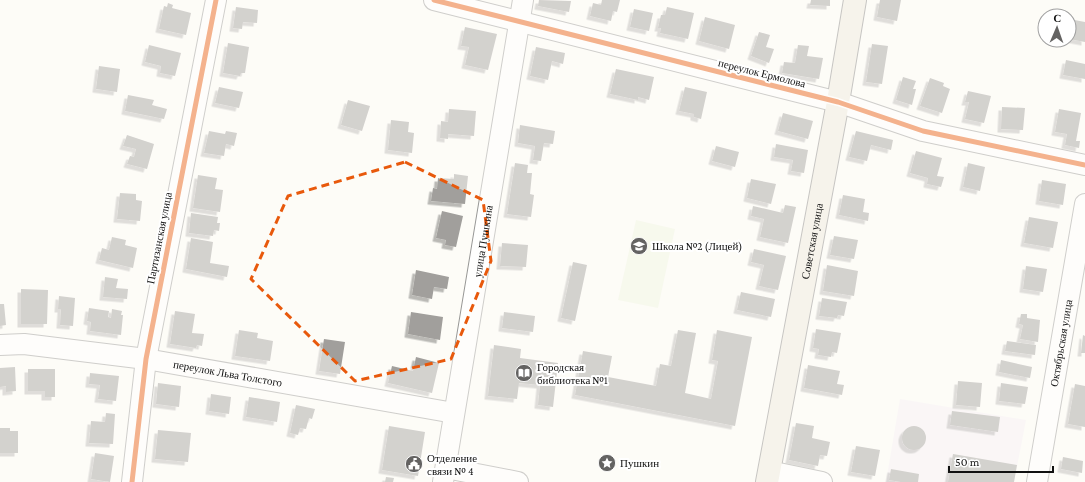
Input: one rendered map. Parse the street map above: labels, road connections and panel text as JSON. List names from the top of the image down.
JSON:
{
  "streets": {
    "main road": ["Советская улица"],
    "street": [
      "переулок Ермолова",
      "Партизанская улица",
      "улица Пушкина",
      "Октябрьская улица",
      "переулок Льва Толстого"
    ]
  },
  "crossings": [
    ["переулок Ермолова", "улица Пушкина"],
    ["переулок Ермолова", "Советская улица"],
    ["Партизанская улица", "переулок Льва Толстого"],
    ["улица Пушкина", "переулок Льва Толстого"]
  ],
  "places": {
    "school or university": ["Школа №2 (Лицей)"],
    "library": ["Городская библиотека №1"],
    "place": ["Пушкин"],
    "public building": ["Отделение связи № 4"]
  },
  "scale_bar": "50 m",
  "north": "top"
}
